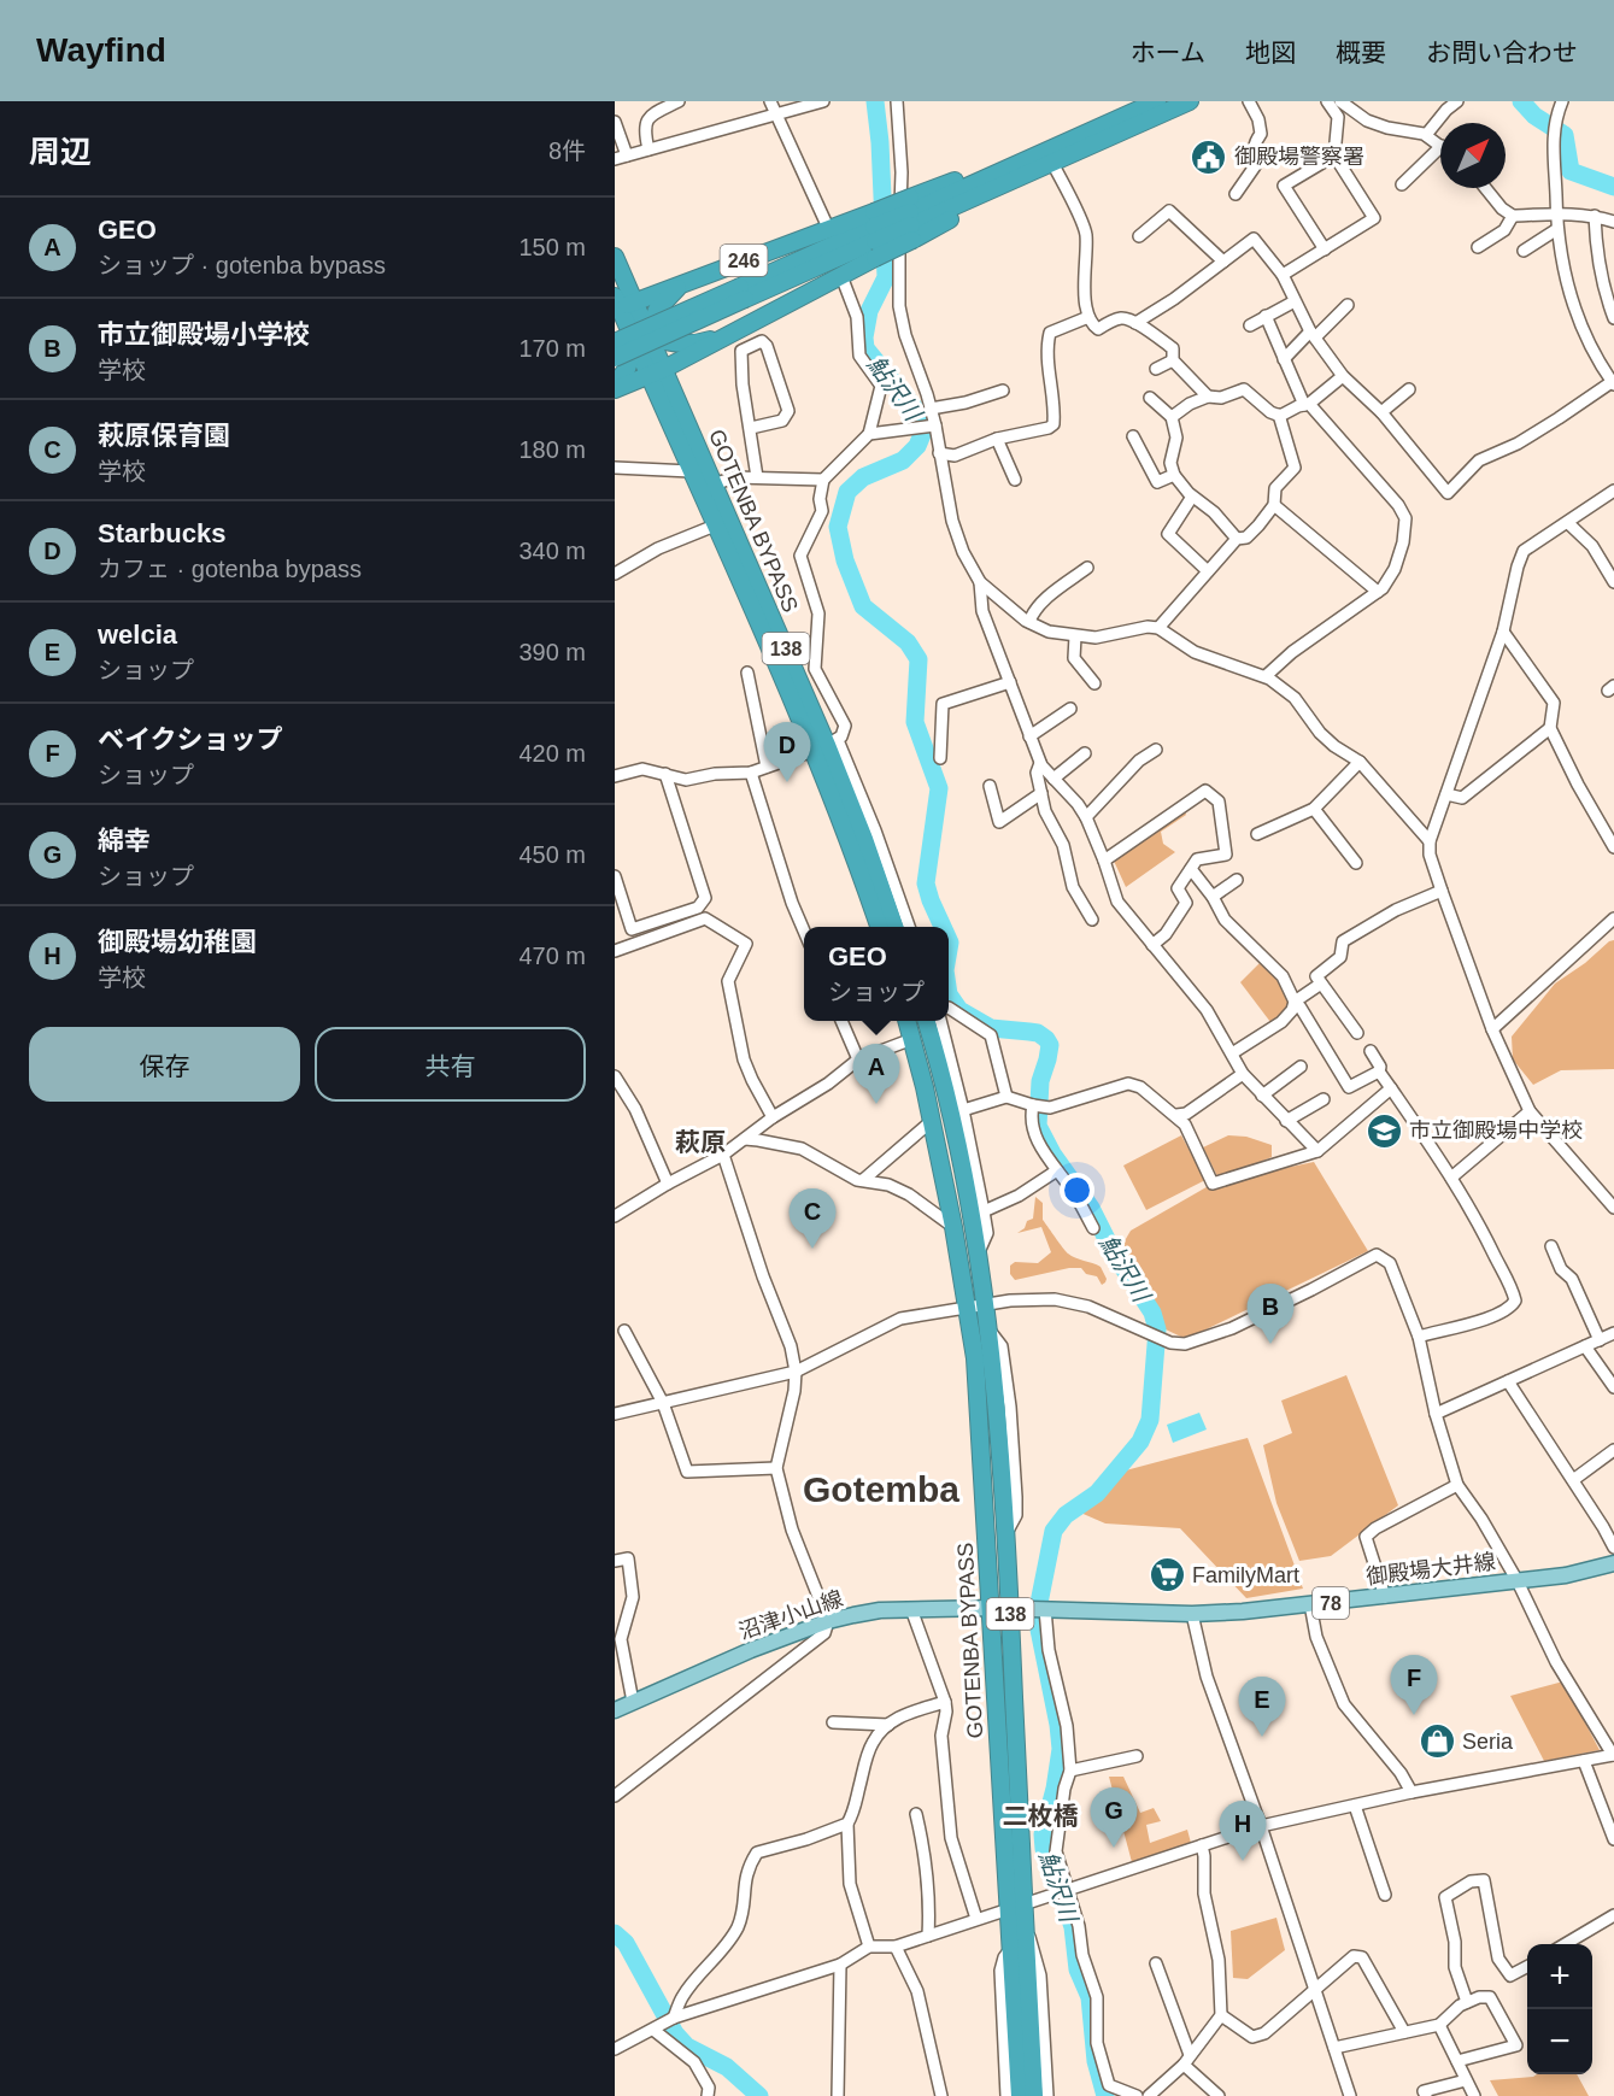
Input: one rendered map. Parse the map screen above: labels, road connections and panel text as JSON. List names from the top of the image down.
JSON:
{
  "streets": {
    "highway": ["246", "GOTENBA BYPASS", "138"],
    "main road": ["御殿場大井線", "78", "沼津小山線"]
  },
  "crossings": [
    ["246", "GOTENBA BYPASS"],
    ["GOTENBA BYPASS", "御殿場大井線"],
    ["GOTENBA BYPASS", "沼津小山線"],
    ["御殿場大井線", "沼津小山線"]
  ],
  "districts": ["萩原", "Gotemba", "二枚橋"],
  "water": ["鮎沢川"],
  "places": {
    "public building": ["御殿場警察署"],
    "school or university": ["市立御殿場中学校"],
    "supermarket": ["FamilyMart"],
    "shop": ["Seria"]
  },
  "north": "top right",
  "page": {
    "header": "Wayfind",
    "nav": [
      "ホーム",
      "地図",
      "概要",
      "お問い合わせ"
    ],
    "heading": ["周辺", "8件"],
    "list": [
      {
        "mark": "A",
        "name": "GEO",
        "note": "ショップ · gotenba bypass",
        "value": "150 m"
      },
      {
        "mark": "B",
        "name": "市立御殿場小学校",
        "note": "学校",
        "value": "170 m"
      },
      {
        "mark": "C",
        "name": "萩原保育園",
        "note": "学校",
        "value": "180 m"
      },
      {
        "mark": "D",
        "name": "Starbucks",
        "note": "カフェ · gotenba bypass",
        "value": "340 m"
      },
      {
        "mark": "E",
        "name": "welcia",
        "note": "ショップ",
        "value": "390 m"
      },
      {
        "mark": "F",
        "name": "ベイクショップ",
        "note": "ショップ",
        "value": "420 m"
      },
      {
        "mark": "G",
        "name": "綿幸",
        "note": "ショップ",
        "value": "450 m"
      },
      {
        "mark": "H",
        "name": "御殿場幼稚園",
        "note": "学校",
        "value": "470 m"
      }
    ],
    "pins": [
      "D",
      "A",
      "C",
      "B",
      "F",
      "E",
      "G",
      "H"
    ],
    "popup": ["GEO", "ショップ"],
    "buttons": ["保存", "共有"],
    "map_buttons": ["+", "−"]
  }
}
